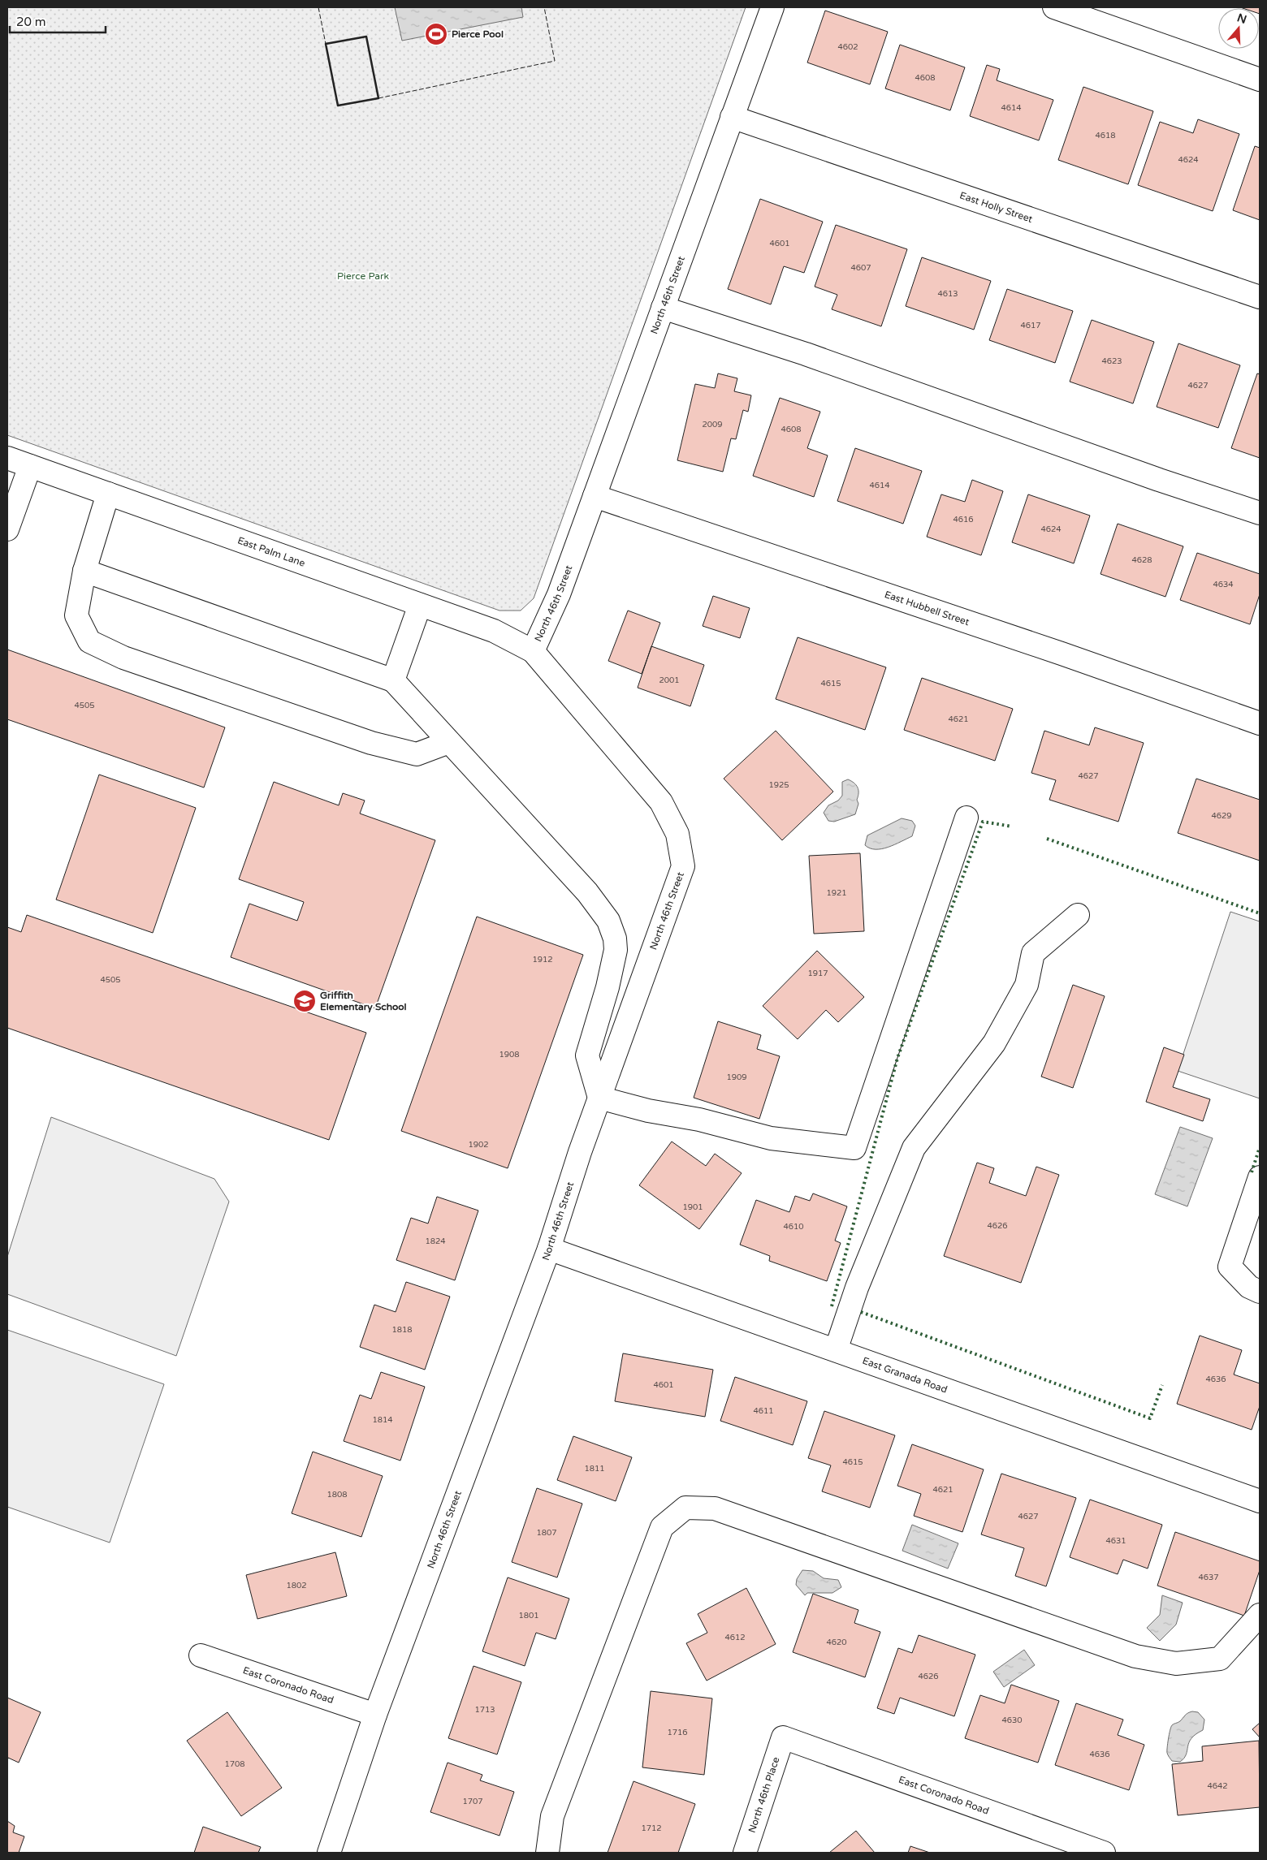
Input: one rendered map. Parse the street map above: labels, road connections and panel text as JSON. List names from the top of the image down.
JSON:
{
  "streets": {
    "street": [
      "East Holly Street",
      "North 46th Street",
      "East Palm Lane",
      "East Hubbell Street",
      "East Granada Road",
      "East Coronado Road",
      "North 46th Place"
    ]
  },
  "crossings": [
    ["East Holly Street", "North 46th Street"],
    ["North 46th Street", "East Palm Lane"],
    ["North 46th Street", "East Hubbell Street"],
    ["North 46th Street", "East Granada Road"],
    ["North 46th Street", "East Coronado Road"],
    ["East Coronado Road", "North 46th Place"]
  ],
  "parks": ["Pierce Park"],
  "places": {
    "sports": ["Pierce Pool"],
    "school or university": ["Griffith Elementary School"]
  },
  "house_numbers": [
    "4602",
    "4608",
    "4614",
    "4618",
    "4624",
    "4601",
    "4607",
    "4613",
    "4617",
    "4623",
    "4627",
    "2009",
    "4608",
    "4614",
    "4616",
    "4624",
    "4628",
    "4634",
    "2001",
    "4615",
    "4505",
    "4621",
    "4627",
    "1925",
    "4629",
    "1921",
    "1912",
    "1917",
    "4505",
    "1908",
    "1909",
    "1902",
    "1901",
    "4626",
    "4610",
    "1824",
    "1818",
    "4636",
    "4601",
    "4611",
    "1814",
    "4615",
    "1811",
    "4621",
    "1808",
    "4627",
    "1807",
    "4631",
    "4637",
    "1802",
    "1801",
    "4612",
    "4620",
    "4626",
    "1713",
    "4630",
    "1716",
    "4636",
    "1708",
    "4642",
    "1707",
    "1712"
  ],
  "scale_bar": "20 m",
  "north": "top"
}
